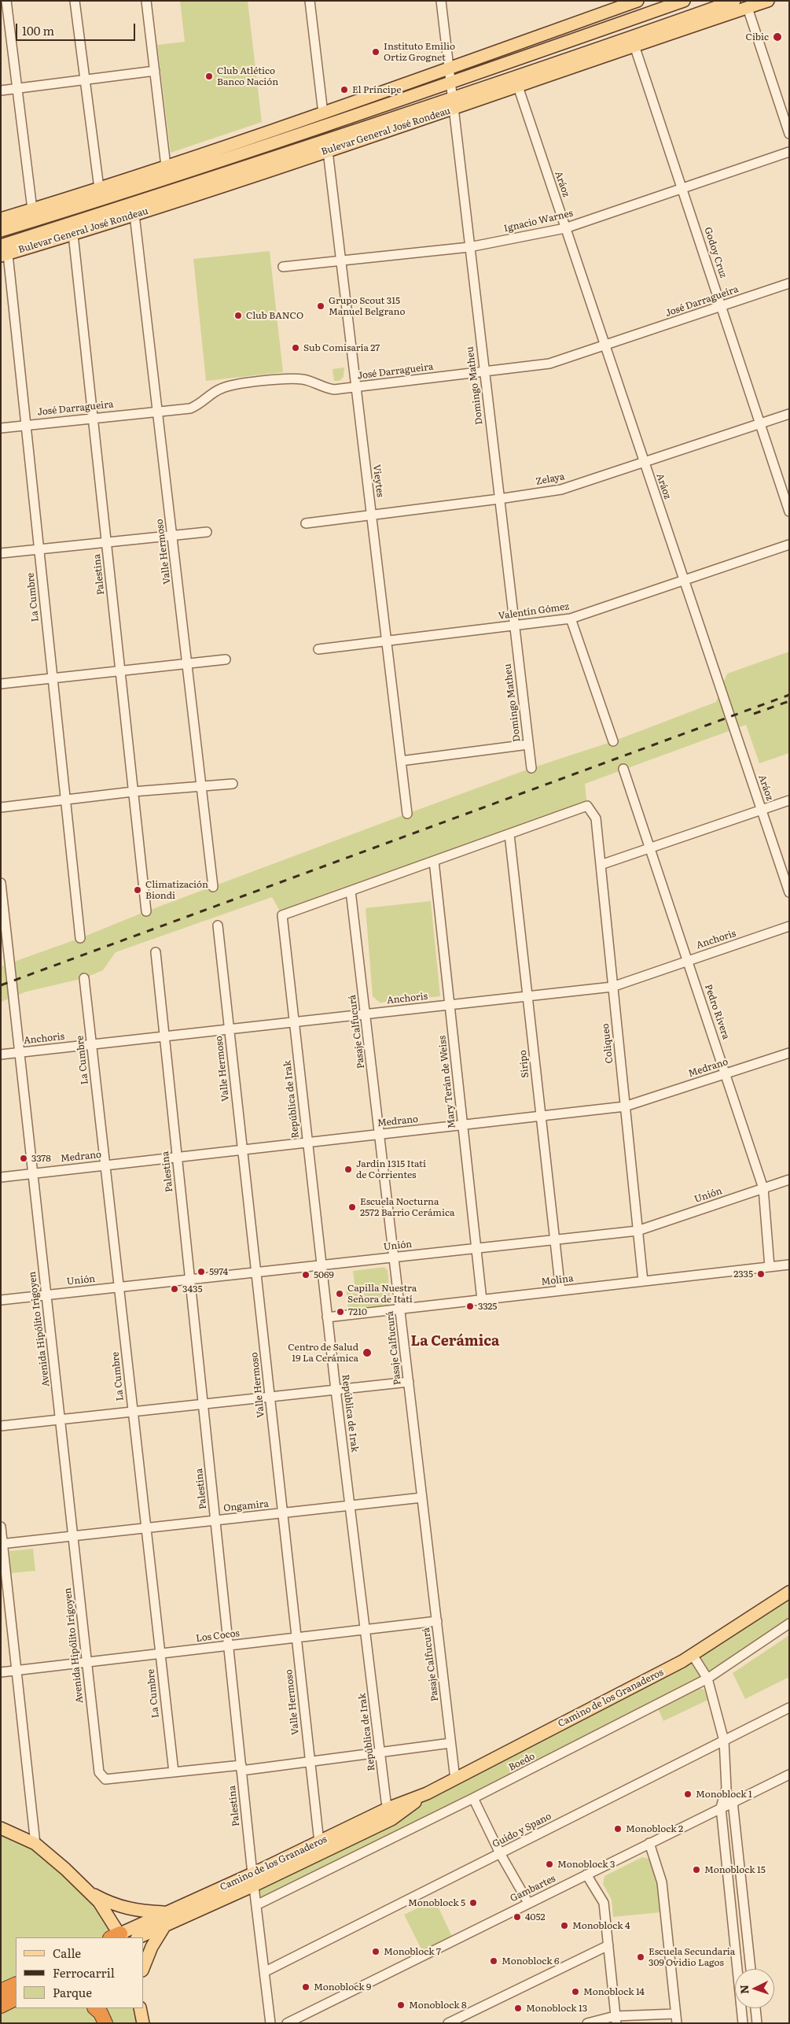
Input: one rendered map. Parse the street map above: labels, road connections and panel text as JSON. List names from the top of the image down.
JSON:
{
  "streets": {
    "main road": ["Bulevar General José Rondeau", "Camino de los Granaderos"],
    "street": [
      "Aráoz",
      "Ignacio Warnes",
      "Godoy Cruz",
      "José Darragueira",
      "Domingo Matheu",
      "Zelaya",
      "Vieytes",
      "Valle Hermoso",
      "Palestina",
      "La Cumbre",
      "Valentín Gómez",
      "Anchoris",
      "Pedro Rivera",
      "Pasaje Calfucurá",
      "Coliqueo",
      "Siripo",
      "Medrano",
      "Mary Terán de Weiss",
      "República de Irak",
      "Unión",
      "Molina",
      "Avenida Hipólito Irigoyen",
      "Ongamira",
      "Los Cocos",
      "Boedo",
      "Guido y Spano",
      "Gambartes"
    ]
  },
  "crossings": [
    ["Bulevar General José Rondeau", "Aráoz"],
    ["Bulevar General José Rondeau", "Godoy Cruz"],
    ["Bulevar General José Rondeau", "Domingo Matheu"],
    ["Bulevar General José Rondeau", "Vieytes"],
    ["Bulevar General José Rondeau", "Valle Hermoso"],
    ["Bulevar General José Rondeau", "Palestina"],
    ["Bulevar General José Rondeau", "La Cumbre"],
    ["Aráoz", "Ignacio Warnes"],
    ["Aráoz", "José Darragueira"],
    ["Aráoz", "Zelaya"],
    ["Aráoz", "Valentín Gómez"],
    ["Ignacio Warnes", "Godoy Cruz"],
    ["Ignacio Warnes", "Domingo Matheu"],
    ["Ignacio Warnes", "Vieytes"],
    ["Godoy Cruz", "José Darragueira"],
    ["Godoy Cruz", "Zelaya"],
    ["José Darragueira", "Domingo Matheu"],
    ["José Darragueira", "Vieytes"],
    ["José Darragueira", "Valle Hermoso"],
    ["José Darragueira", "Palestina"],
    ["José Darragueira", "La Cumbre"],
    ["Domingo Matheu", "Zelaya"],
    ["Domingo Matheu", "Valentín Gómez"],
    ["Zelaya", "Vieytes"],
    ["Vieytes", "Valentín Gómez"],
    ["Valle Hermoso", "Anchoris"],
    ["Valle Hermoso", "Medrano"],
    ["Valle Hermoso", "Unión"],
    ["Valle Hermoso", "Ongamira"],
    ["Valle Hermoso", "Los Cocos"],
    ["Valle Hermoso", "Camino de los Granaderos"],
    ["Palestina", "Anchoris"],
    ["Palestina", "Medrano"],
    ["Palestina", "Unión"],
    ["Palestina", "Ongamira"],
    ["Palestina", "Los Cocos"],
    ["Palestina", "Camino de los Granaderos"],
    ["Palestina", "Boedo"],
    ["Palestina", "Guido y Spano"],
    ["La Cumbre", "Anchoris"],
    ["La Cumbre", "Medrano"],
    ["La Cumbre", "Unión"],
    ["La Cumbre", "Avenida Hipólito Irigoyen"],
    ["La Cumbre", "Ongamira"],
    ["La Cumbre", "Los Cocos"],
    ["Anchoris", "Pedro Rivera"],
    ["Anchoris", "Pasaje Calfucurá"],
    ["Anchoris", "Coliqueo"],
    ["Anchoris", "Siripo"],
    ["Anchoris", "Mary Terán de Weiss"],
    ["Anchoris", "República de Irak"],
    ["Anchoris", "Avenida Hipólito Irigoyen"],
    ["Pedro Rivera", "Medrano"],
    ["Pedro Rivera", "Unión"],
    ["Pedro Rivera", "Molina"],
    ["Pasaje Calfucurá", "Medrano"],
    ["Pasaje Calfucurá", "República de Irak"],
    ["Pasaje Calfucurá", "Unión"],
    ["Pasaje Calfucurá", "Molina"],
    ["Pasaje Calfucurá", "Ongamira"],
    ["Pasaje Calfucurá", "Los Cocos"],
    ["Pasaje Calfucurá", "Camino de los Granaderos"],
    ["Coliqueo", "Siripo"],
    ["Coliqueo", "Medrano"],
    ["Coliqueo", "Unión"],
    ["Coliqueo", "Molina"],
    ["Siripo", "Medrano"],
    ["Siripo", "Unión"],
    ["Siripo", "Molina"],
    ["Medrano", "Mary Terán de Weiss"],
    ["Medrano", "República de Irak"],
    ["Medrano", "Avenida Hipólito Irigoyen"],
    ["Mary Terán de Weiss", "Unión"],
    ["Mary Terán de Weiss", "Molina"],
    ["República de Irak", "Unión"],
    ["República de Irak", "Molina"],
    ["República de Irak", "Ongamira"],
    ["República de Irak", "Los Cocos"],
    ["República de Irak", "Camino de los Granaderos"],
    ["Unión", "Avenida Hipólito Irigoyen"],
    ["Avenida Hipólito Irigoyen", "Ongamira"],
    ["Avenida Hipólito Irigoyen", "Los Cocos"]
  ],
  "districts": ["La Cerámica"],
  "places": [
    "Cibic",
    "Instituto Emilio Ortiz Grognet",
    "Club Atlético Banco Nación",
    "El Príncipe",
    "Grupo Scout 315 Manuel Belgrano",
    "Club BANCO",
    "Sub Comisaría 27",
    "Climatización Biondi",
    "3378",
    "Jardín 1315 Itatí de Corrientes",
    "Escuela Nocturna 2572 Barrio Cerámica",
    "5974",
    "2335",
    "5069",
    "3435",
    "Capilla Nuestra Señora de Itatí",
    "3325",
    "7210",
    "Centro de Salud 19 La Cerámica",
    "Monoblock 1",
    "Monoblock 2",
    "Monoblock 3",
    "Monoblock 15",
    "Monoblock 5",
    "4052",
    "Monoblock 4",
    "Monoblock 7",
    "Escuela Secundaria 309 Ovidio Lagos",
    "Monoblock 6",
    "Monoblock 9",
    "Monoblock 14",
    "Monoblock 8",
    "Monoblock 13"
  ],
  "legend": ["Calle", "Ferrocarril", "Parque"],
  "scale_bar": "100 m",
  "north": "left"
}
